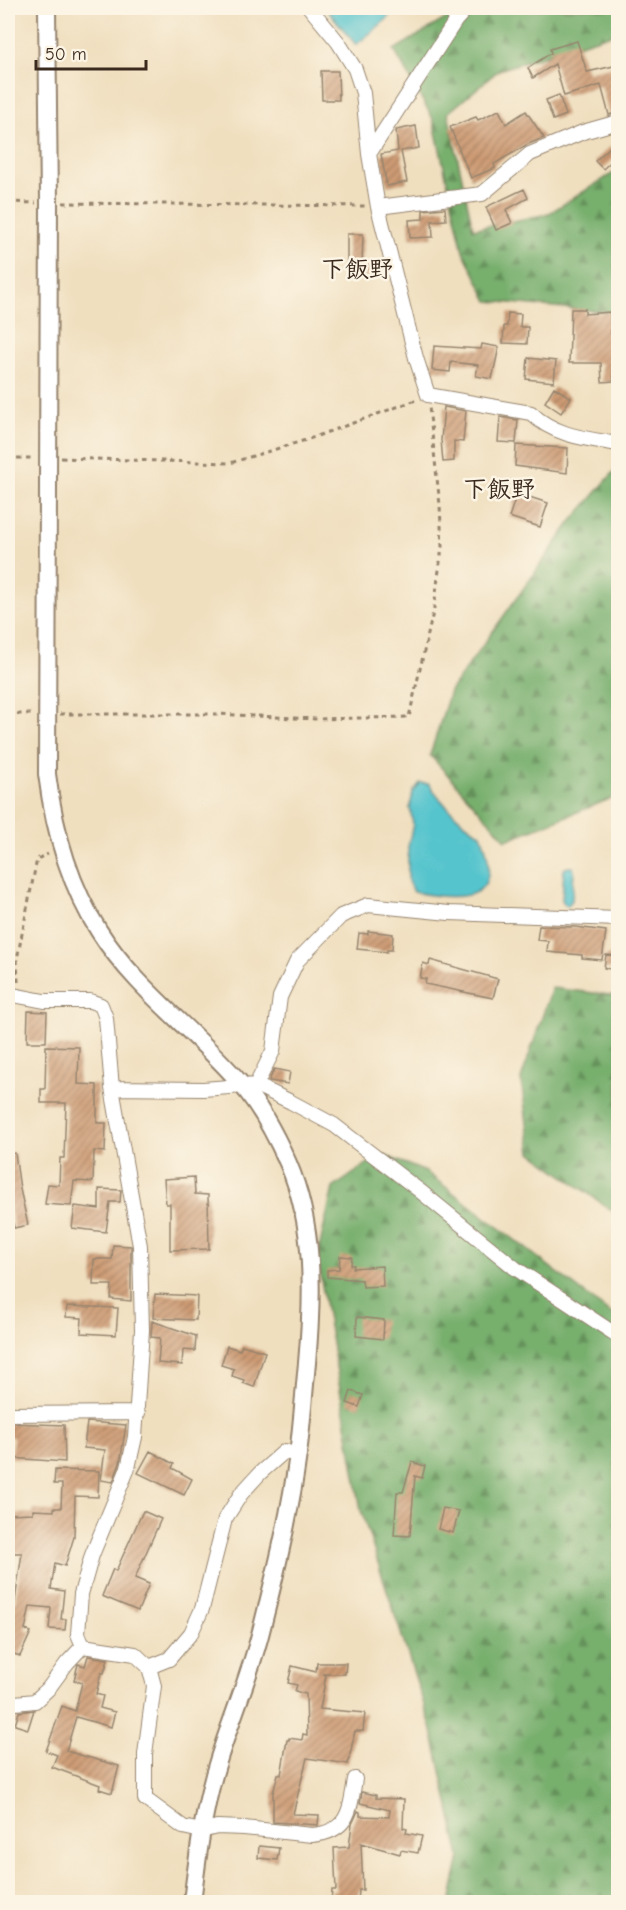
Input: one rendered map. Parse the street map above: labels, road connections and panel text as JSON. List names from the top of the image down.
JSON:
{
  "districts": ["下飯野", "下飯野"],
  "scale_bar": "50 m"
}
